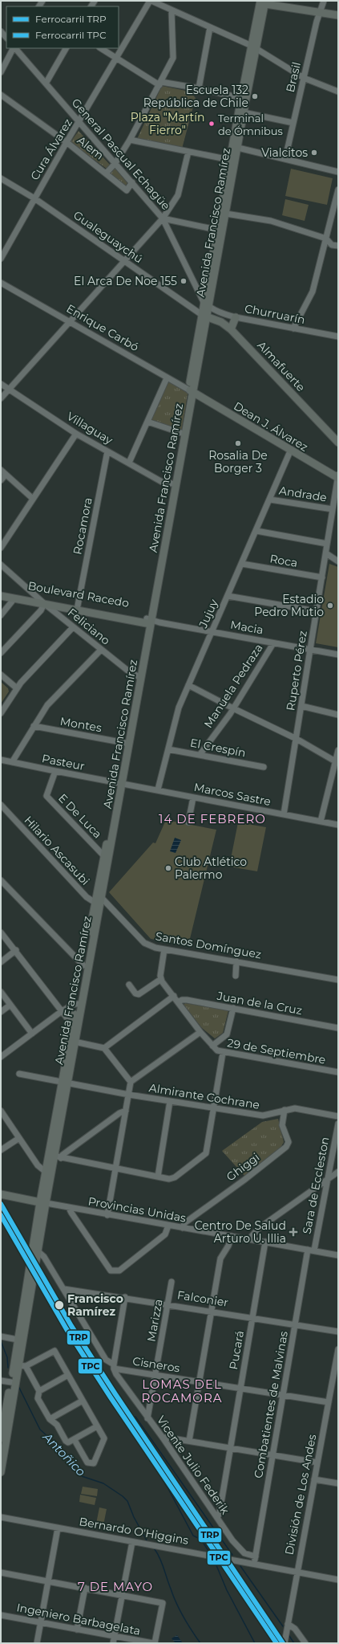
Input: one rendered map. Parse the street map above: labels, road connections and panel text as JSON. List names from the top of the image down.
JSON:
{
  "streets": {
    "main road": [
      "Avenida Francisco Ramírez",
      "Almafuerte",
      "Dean J. Álvarez",
      "Boulevard Racedo"
    ],
    "street": [
      "Brasil",
      "Alem",
      "Cura Álvarez",
      "General Pascual Echagüe",
      "Gualeguaychú",
      "Churruarín",
      "Enrique Carbó",
      "Villaguay",
      "Andrade",
      "Rocamora",
      "Roca",
      "Jujuy",
      "Feliciano",
      "Macia",
      "Ruperto Pérez",
      "Manuela Pedraza",
      "Montes",
      "El Crespín",
      "Pasteur",
      "Marcos Sastre",
      "E De Luca",
      "Hilario Ascasubi",
      "Santos Domínguez",
      "Juan de la Cruz",
      "29 de Septiembre",
      "Almirante Cochrane",
      "Ghiggi",
      "Sara de Eccleston",
      "Provincias Unidas",
      "Falconier",
      "Marizza",
      "Pucará",
      "Cisneros",
      "Combatientes de Malvinas",
      "Vicente Julio Federik",
      "División de Los Andes",
      "Bernardo O'Higgins",
      "Ingeniero Barbagelata"
    ]
  },
  "crossings": [
    ["Alem", "Cura Álvarez"],
    ["Alem", "General Pascual Echagüe"],
    ["Cura Álvarez", "General Pascual Echagüe"],
    ["Cura Álvarez", "Gualeguaychú"],
    ["General Pascual Echagüe", "Avenida Francisco Ramírez"],
    ["General Pascual Echagüe", "Churruarín"],
    ["Avenida Francisco Ramírez", "Gualeguaychú"],
    ["Avenida Francisco Ramírez", "Churruarín"],
    ["Avenida Francisco Ramírez", "Enrique Carbó"],
    ["Avenida Francisco Ramírez", "Almafuerte"],
    ["Avenida Francisco Ramírez", "Dean J. Álvarez"],
    ["Avenida Francisco Ramírez", "Villaguay"],
    ["Avenida Francisco Ramírez", "Boulevard Racedo"],
    ["Avenida Francisco Ramírez", "Feliciano"],
    ["Avenida Francisco Ramírez", "Macia"],
    ["Avenida Francisco Ramírez", "Montes"],
    ["Avenida Francisco Ramírez", "Pasteur"],
    ["Avenida Francisco Ramírez", "Marcos Sastre"],
    ["Avenida Francisco Ramírez", "E De Luca"],
    ["Avenida Francisco Ramírez", "Hilario Ascasubi"],
    ["Avenida Francisco Ramírez", "Santos Domínguez"],
    ["Avenida Francisco Ramírez", "Almirante Cochrane"],
    ["Avenida Francisco Ramírez", "Provincias Unidas"],
    ["Avenida Francisco Ramírez", "Vicente Julio Federik"],
    ["Gualeguaychú", "Almafuerte"],
    ["Enrique Carbó", "Dean J. Álvarez"],
    ["Dean J. Álvarez", "Jujuy"],
    ["Dean J. Álvarez", "Ruperto Pérez"],
    ["Villaguay", "Rocamora"],
    ["Andrade", "Jujuy"],
    ["Andrade", "Ruperto Pérez"],
    ["Rocamora", "Boulevard Racedo"],
    ["Roca", "Jujuy"],
    ["Roca", "Ruperto Pérez"],
    ["Boulevard Racedo", "Feliciano"],
    ["Boulevard Racedo", "Macia"],
    ["Jujuy", "Macia"],
    ["Jujuy", "El Crespín"],
    ["Jujuy", "Marcos Sastre"],
    ["Macia", "Ruperto Pérez"],
    ["Macia", "Manuela Pedraza"],
    ["Ruperto Pérez", "Marcos Sastre"],
    ["Manuela Pedraza", "El Crespín"],
    ["Pasteur", "Marcos Sastre"],
    ["Pasteur", "E De Luca"],
    ["Hilario Ascasubi", "Santos Domínguez"],
    ["Juan de la Cruz", "29 de Septiembre"],
    ["Almirante Cochrane", "Ghiggi"],
    ["Ghiggi", "Provincias Unidas"],
    ["Sara de Eccleston", "Provincias Unidas"],
    ["Provincias Unidas", "Pucará"],
    ["Provincias Unidas", "Combatientes de Malvinas"],
    ["Falconier", "Marizza"],
    ["Falconier", "Pucará"],
    ["Falconier", "Combatientes de Malvinas"],
    ["Falconier", "Vicente Julio Federik"],
    ["Marizza", "Cisneros"],
    ["Marizza", "Vicente Julio Federik"],
    ["Pucará", "Cisneros"],
    ["Pucará", "Vicente Julio Federik"],
    ["Cisneros", "Combatientes de Malvinas"],
    ["Cisneros", "Vicente Julio Federik"],
    ["Cisneros", "División de Los Andes"],
    ["Combatientes de Malvinas", "Vicente Julio Federik"],
    ["Combatientes de Malvinas", "Bernardo O'Higgins"],
    ["División de Los Andes", "Bernardo O'Higgins"]
  ],
  "districts": ["14 DE FEBRERO", "LOMAS DEL ROCAMORA", "7 DE MAYO"],
  "water": ["Antoñico"],
  "parks": ["Plaza \"Martín Fierro\""],
  "places": {
    "other": [
      "Escuela 132 República de Chile",
      "Terminal de Ómnibus",
      "Vialcitos",
      "El Arca De Noe 155",
      "Rosalia De Borger 3",
      "Estadio Pedro Mutio",
      "Club Atlético Palermo",
      "Francisco Ramírez"
    ],
    "health": ["Centro De Salud Arturo U. Illia"]
  },
  "lines": ["rail line TRP", "rail line TPC"],
  "legend": ["Ferrocarril TRP", "Ferrocarril TPC"]
}
